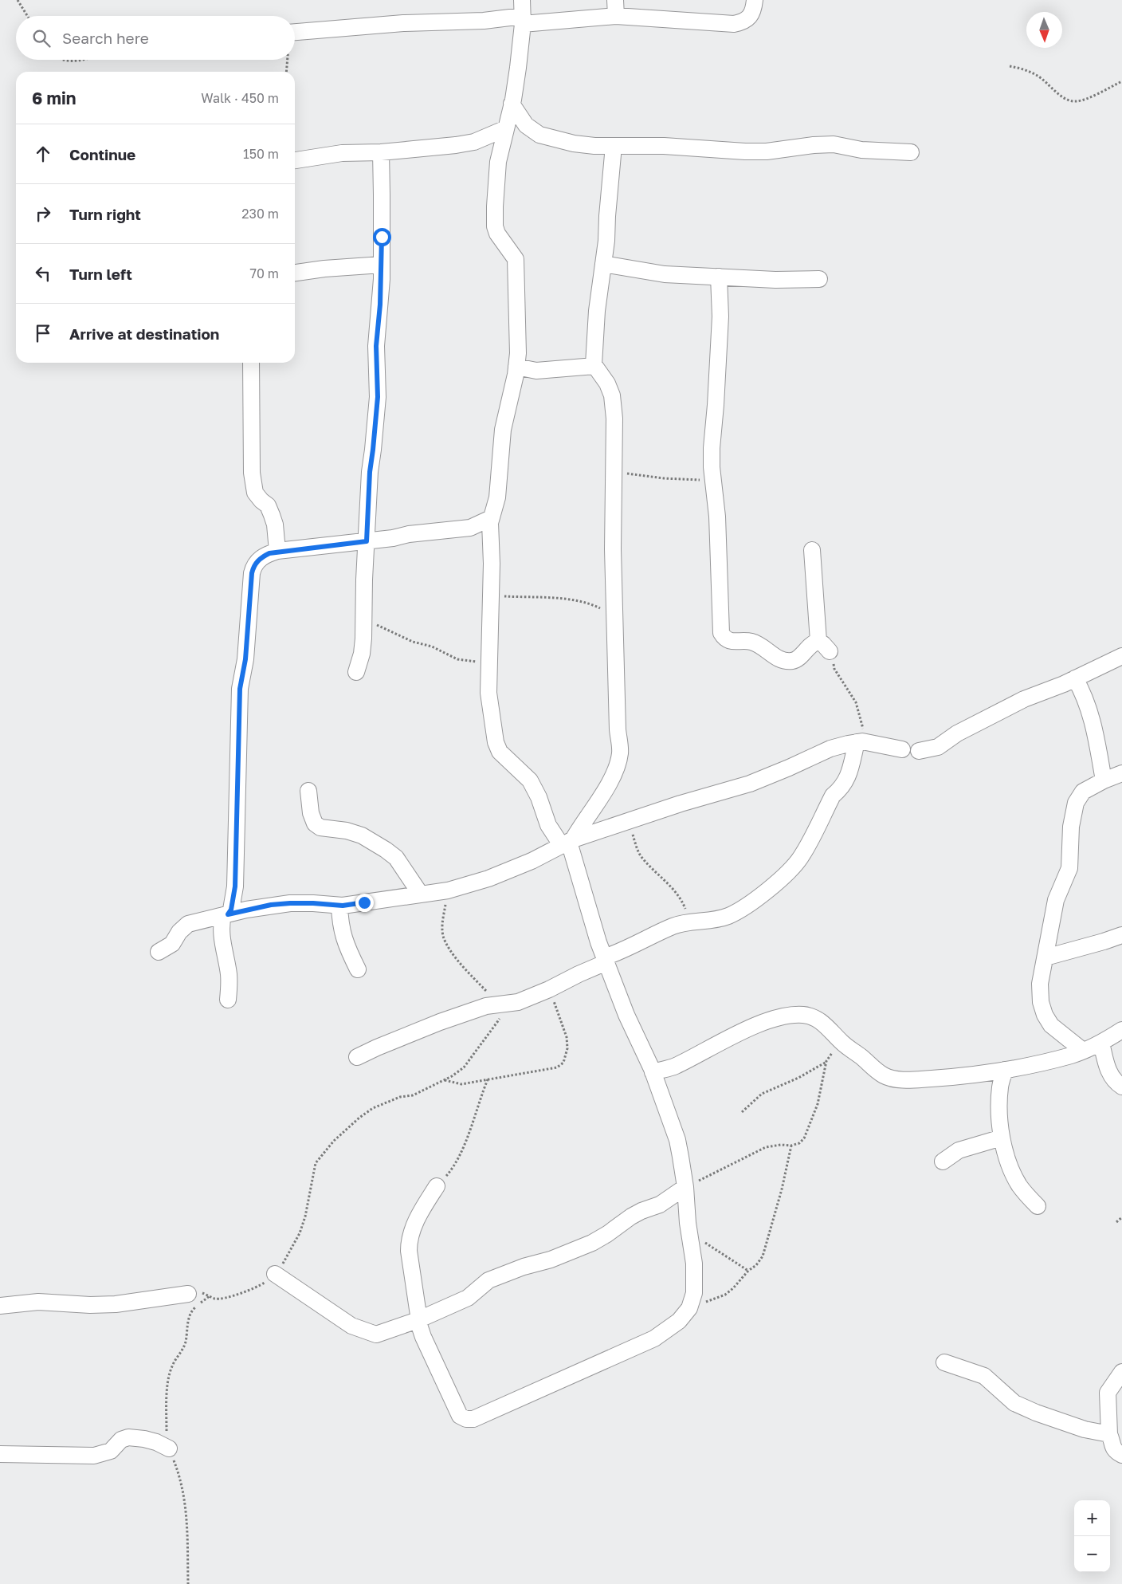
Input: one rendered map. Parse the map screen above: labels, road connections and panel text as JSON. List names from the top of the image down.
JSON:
{
  "north": "bottom",
  "page": {
    "search": "Search here",
    "heading": ["6 min", "Walk · 450 m"],
    "list": [
      ["Continue", "150 m"],
      ["Turn right", "230 m"],
      ["Turn left", "70 m"],
      "Arrive at destination"
    ],
    "map_buttons": ["+", "−"]
  }
}
